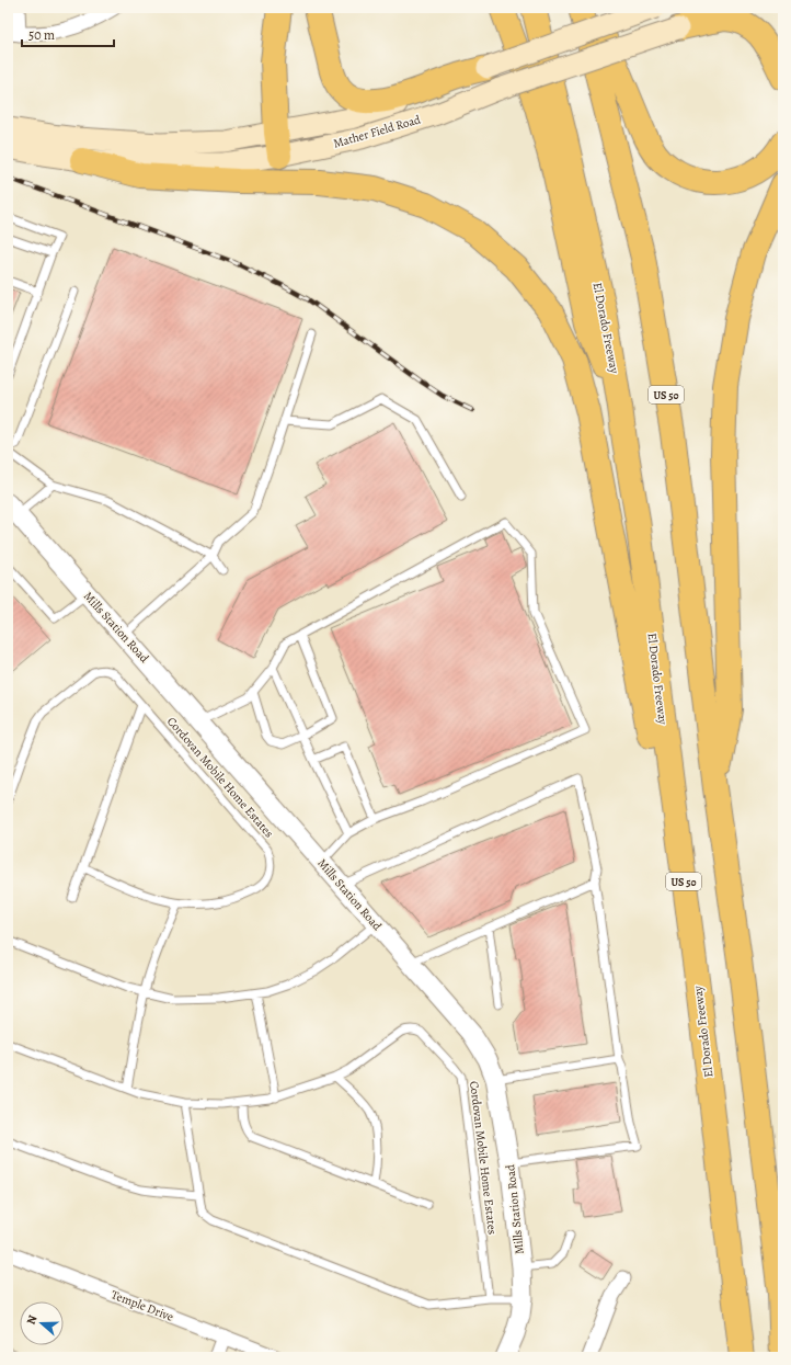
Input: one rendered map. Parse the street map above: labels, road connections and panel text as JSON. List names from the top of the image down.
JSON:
{
  "streets": {
    "highway": ["El Dorado Freeway", "US 50"],
    "main road": ["Mather Field Road"],
    "street": ["Mills Station Road", "Temple Drive"],
    "lane": ["Cordovan Mobile Home Estates"]
  },
  "scale_bar": "50 m",
  "north": "left"
}
